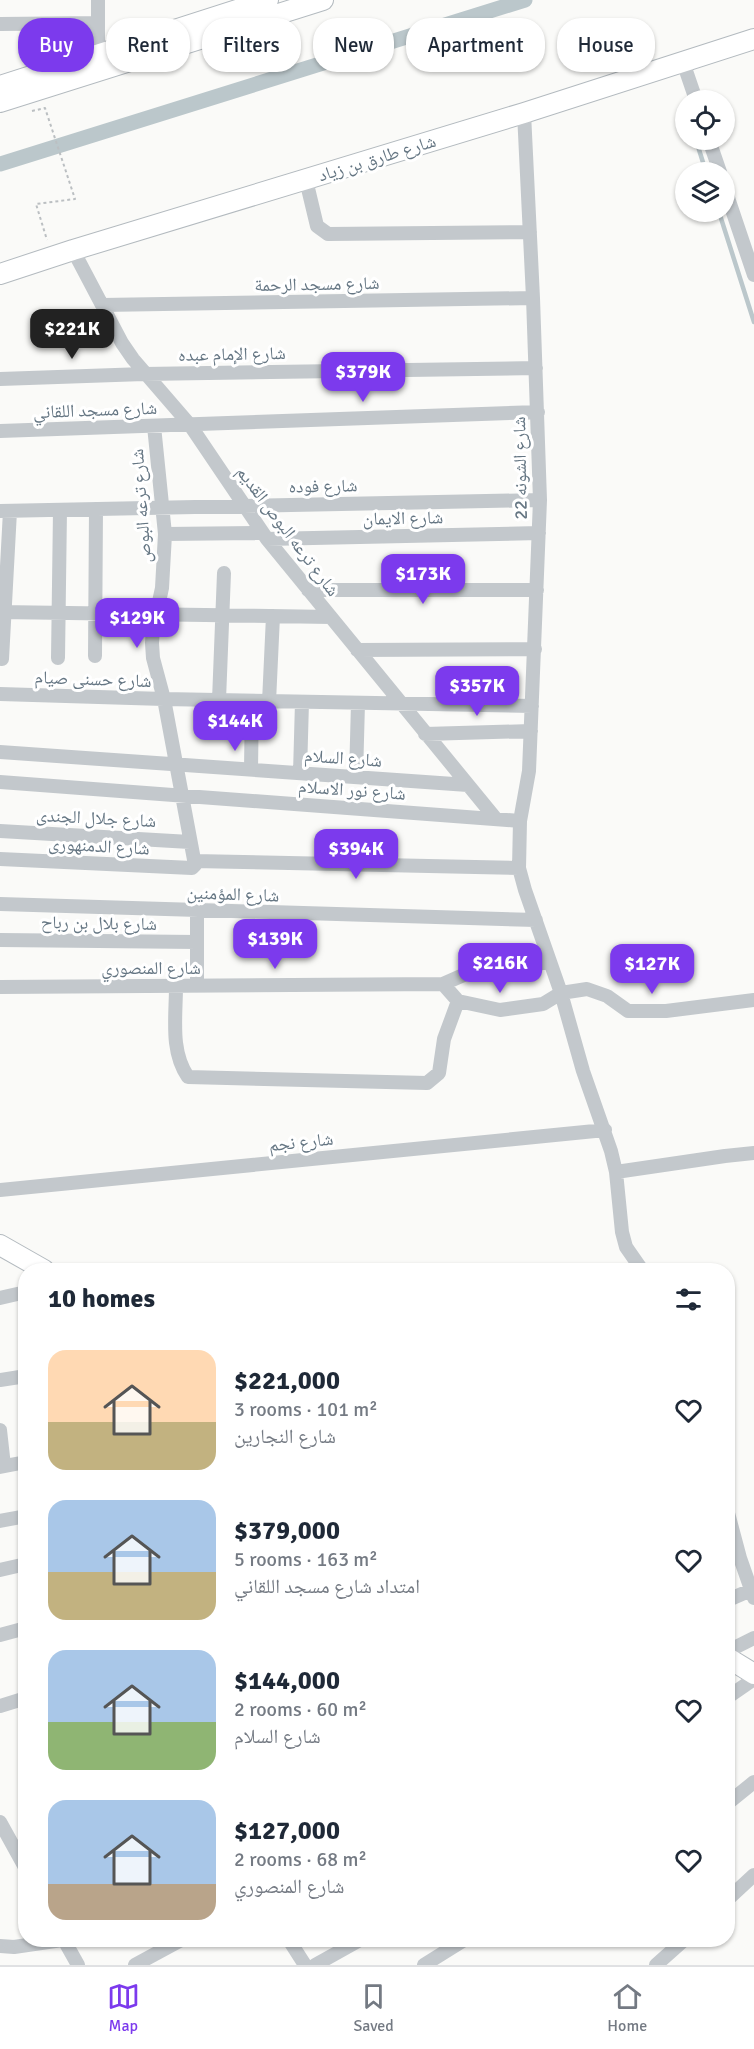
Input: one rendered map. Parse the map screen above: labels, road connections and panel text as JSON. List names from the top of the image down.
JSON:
{
  "streets": {
    "main road": ["شارع طارق بن زياد"],
    "street": [
      "شارع مسجد الرحمة",
      "شارع الإمام عبده",
      "شارع مسجد اللقاني",
      "شارع الشونه 22",
      "شارع فوده",
      "شارع ترعه البوص",
      "شارع الايمان",
      "شارع ترعه البوص القديم",
      "شارع حسنى صيام",
      "شارع السلام",
      "شارع نور الاسلام",
      "شارع جلال الجندى",
      "شارع الدمنهورى",
      "شارع المؤمنين",
      "شارع بلال بن رباح",
      "شارع المنصوري",
      "شارع نجم"
    ]
  },
  "crossings": [
    ["شارع طارق بن زياد", "شارع الشونه 22"],
    ["شارع طارق بن زياد", "شارع ترعه البوص القديم"],
    ["شارع مسجد الرحمة", "شارع الشونه 22"],
    ["شارع مسجد الرحمة", "شارع ترعه البوص القديم"],
    ["شارع الإمام عبده", "شارع الشونه 22"],
    ["شارع الإمام عبده", "شارع ترعه البوص القديم"],
    ["شارع مسجد اللقاني", "شارع الشونه 22"],
    ["شارع مسجد اللقاني", "شارع ترعه البوص"],
    ["شارع مسجد اللقاني", "شارع ترعه البوص القديم"],
    ["شارع الشونه 22", "شارع فوده"],
    ["شارع الشونه 22", "شارع الايمان"],
    ["شارع الشونه 22", "شارع حسنى صيام"],
    ["شارع الشونه 22", "شارع نور الاسلام"],
    ["شارع الشونه 22", "شارع الدمنهورى"],
    ["شارع الشونه 22", "شارع المؤمنين"],
    ["شارع الشونه 22", "شارع المنصوري"],
    ["شارع الشونه 22", "شارع نجم"],
    ["شارع فوده", "شارع ترعه البوص"],
    ["شارع فوده", "شارع ترعه البوص القديم"],
    ["شارع ترعه البوص", "شارع حسنى صيام"],
    ["شارع ترعه البوص", "شارع السلام"],
    ["شارع ترعه البوص", "شارع نور الاسلام"],
    ["شارع ترعه البوص", "شارع جلال الجندى"],
    ["شارع ترعه البوص", "شارع الدمنهورى"],
    ["شارع الايمان", "شارع ترعه البوص القديم"],
    ["شارع ترعه البوص القديم", "شارع حسنى صيام"],
    ["شارع ترعه البوص القديم", "شارع السلام"],
    ["شارع ترعه البوص القديم", "شارع نور الاسلام"]
  ],
  "page": {
    "chip": [
      "Buy",
      "Rent",
      "Filters",
      "New",
      "Apartment",
      "House"
    ],
    "price": [
      "$221K",
      "$379K",
      "$173K",
      "$129K",
      "$357K",
      "$144K",
      "$394K",
      "$139K",
      "$216K",
      "$127K"
    ],
    "heading": "10 homes",
    "list": [
      {
        "name": "$221,000",
        "note": "3 rooms · 101 m² · شارع النجارين"
      },
      {
        "name": "$379,000",
        "note": "5 rooms · 163 m² · امتداد شارع مسجد اللقاني"
      },
      {
        "name": "$144,000",
        "note": "2 rooms · 60 m² · شارع السلام"
      },
      {
        "name": "$127,000",
        "note": "2 rooms · 68 m² · شارع المنصوري"
      }
    ],
    "tabs": ["Map", "Saved", "Home"]
  }
}
